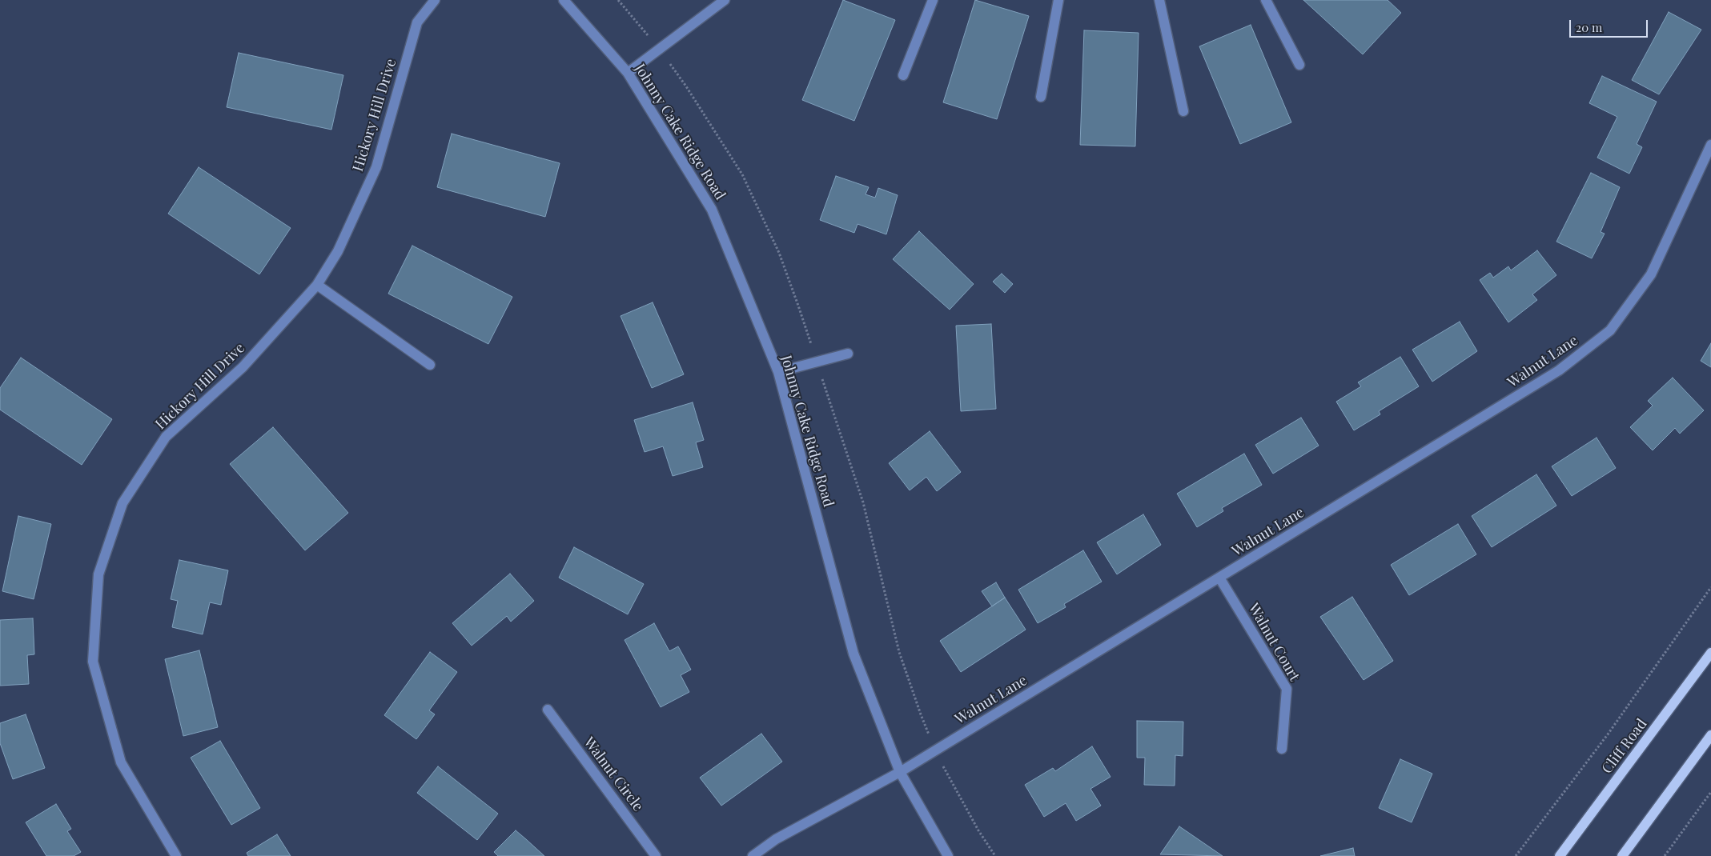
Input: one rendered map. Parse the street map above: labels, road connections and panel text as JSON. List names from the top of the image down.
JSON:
{
  "streets": {
    "main road": ["Cliff Road"],
    "street": [
      "Hickory Hill Drive",
      "Johnny Cake Ridge Road",
      "Walnut Lane",
      "Walnut Court",
      "Walnut Circle"
    ]
  },
  "crossings": [
    ["Johnny Cake Ridge Road", "Walnut Lane"],
    ["Walnut Lane", "Walnut Court"]
  ],
  "scale_bar": "20 m"
}
